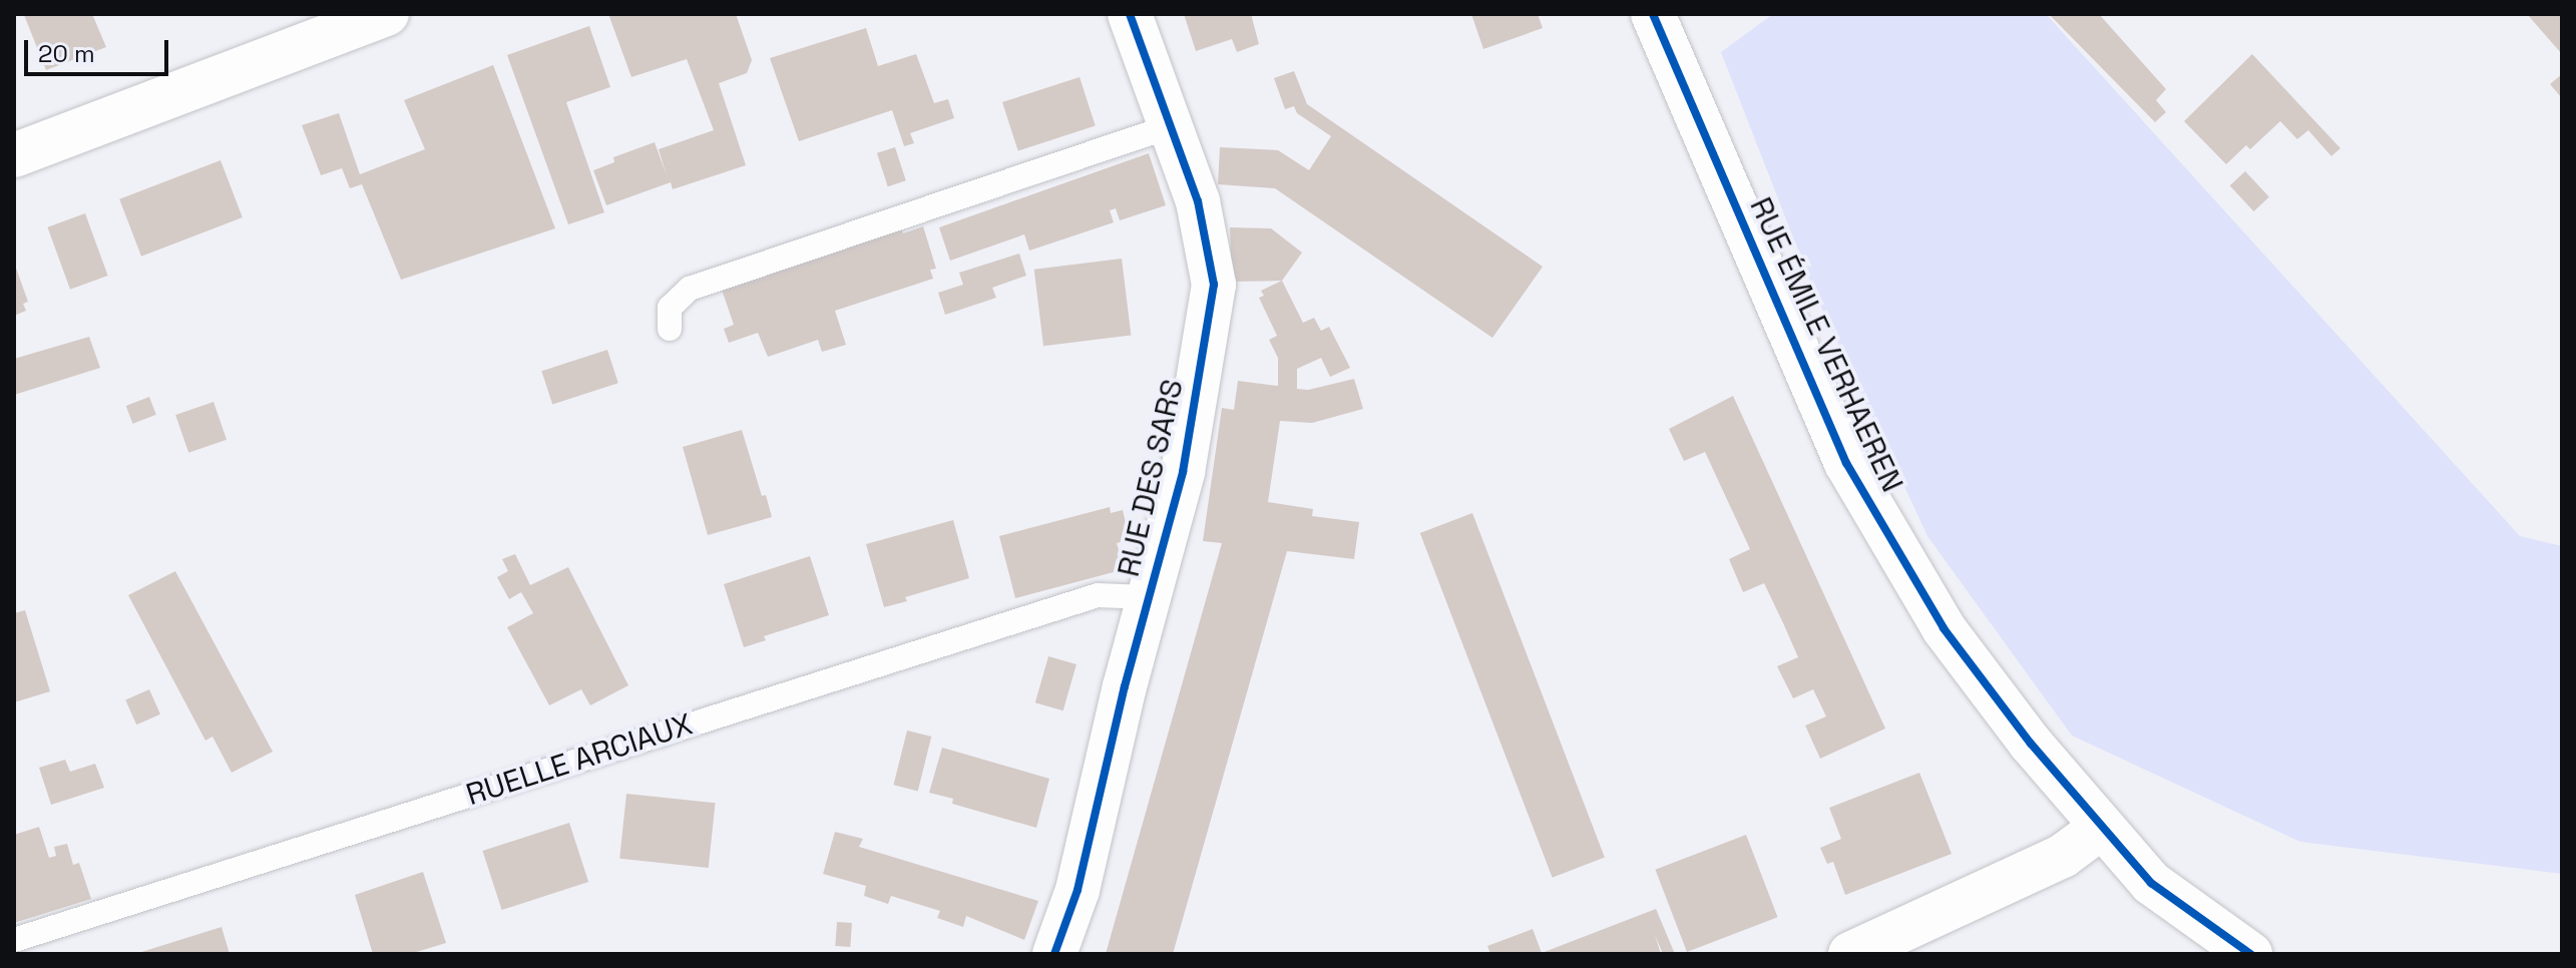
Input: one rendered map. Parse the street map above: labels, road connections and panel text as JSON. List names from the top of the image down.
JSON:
{
  "streets": {
    "street": ["RUE ÉMILE VERHAEREN", "RUE DES SARS"],
    "lane": ["RUELLE ARCIAUX"]
  },
  "crossings": [
    ["RUE DES SARS", "RUELLE ARCIAUX"]
  ],
  "scale_bar": "20 m"
}
